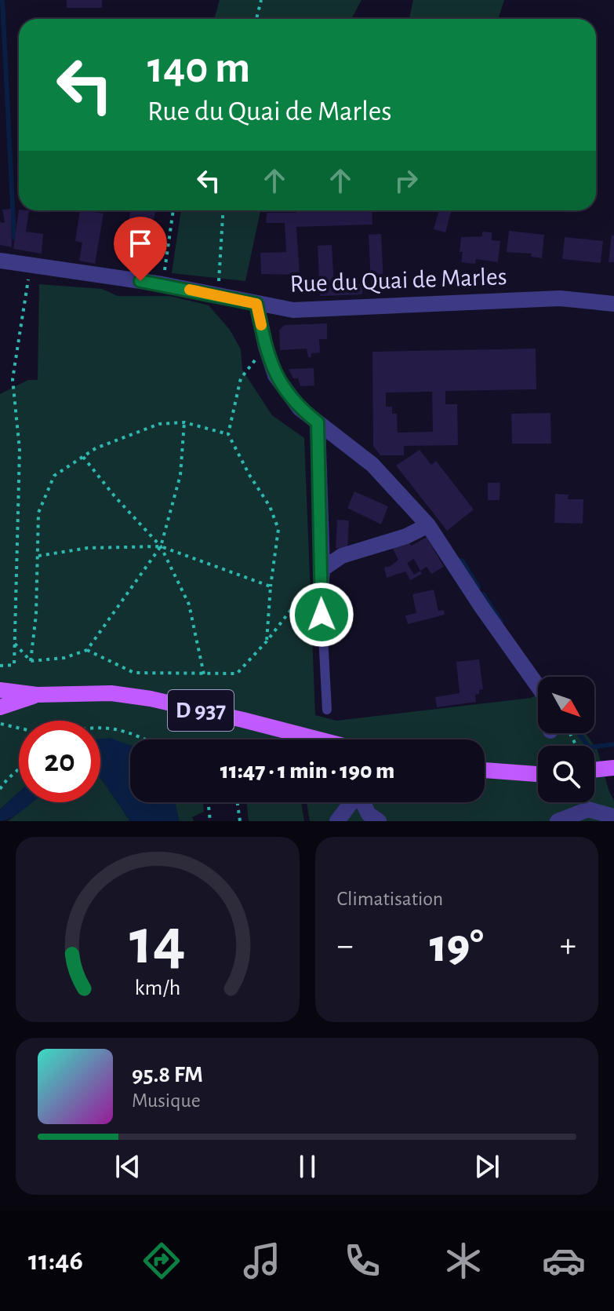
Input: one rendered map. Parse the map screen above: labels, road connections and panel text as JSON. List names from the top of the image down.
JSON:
{
  "streets": {
    "main road": ["D 937"],
    "street": ["Rue du Quai de Marles"]
  },
  "north": "bottom right",
  "page": {
    "turn": ["140 m", "Rue du Quai de Marles"],
    "limit": "20",
    "trip": "11:47 · 1 min · 190 m",
    "tile": "Climatisation",
    "heat": ["−", "19°", "+"],
    "song": ["95.8 FM", "Musique"],
    "tabs": "11:46",
    "gauge": ["14", "km/h"]
  }
}
